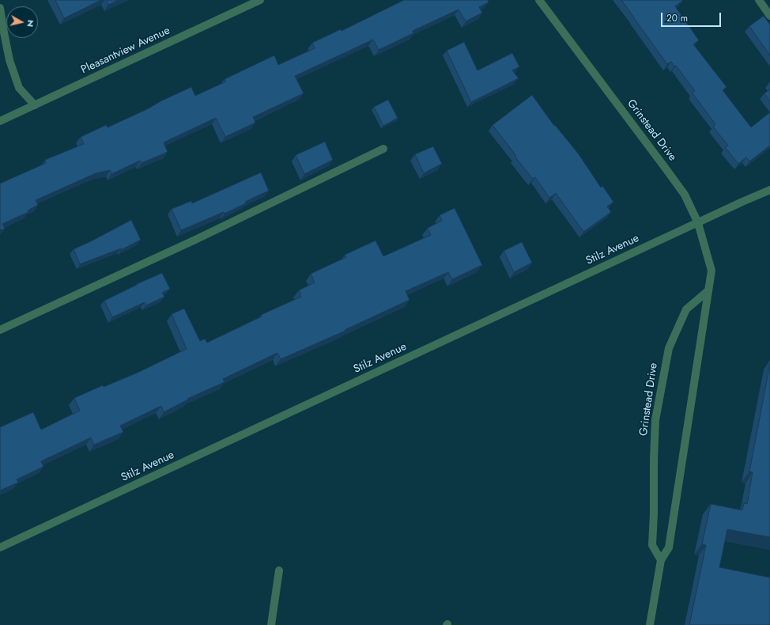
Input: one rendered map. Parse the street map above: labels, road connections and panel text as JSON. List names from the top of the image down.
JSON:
{
  "streets": {
    "street": ["Pleasantview Avenue", "Grinstead Drive", "Stilz Avenue"]
  },
  "crossings": [
    ["Grinstead Drive", "Stilz Avenue"]
  ],
  "scale_bar": "20 m",
  "north": "right"
}
